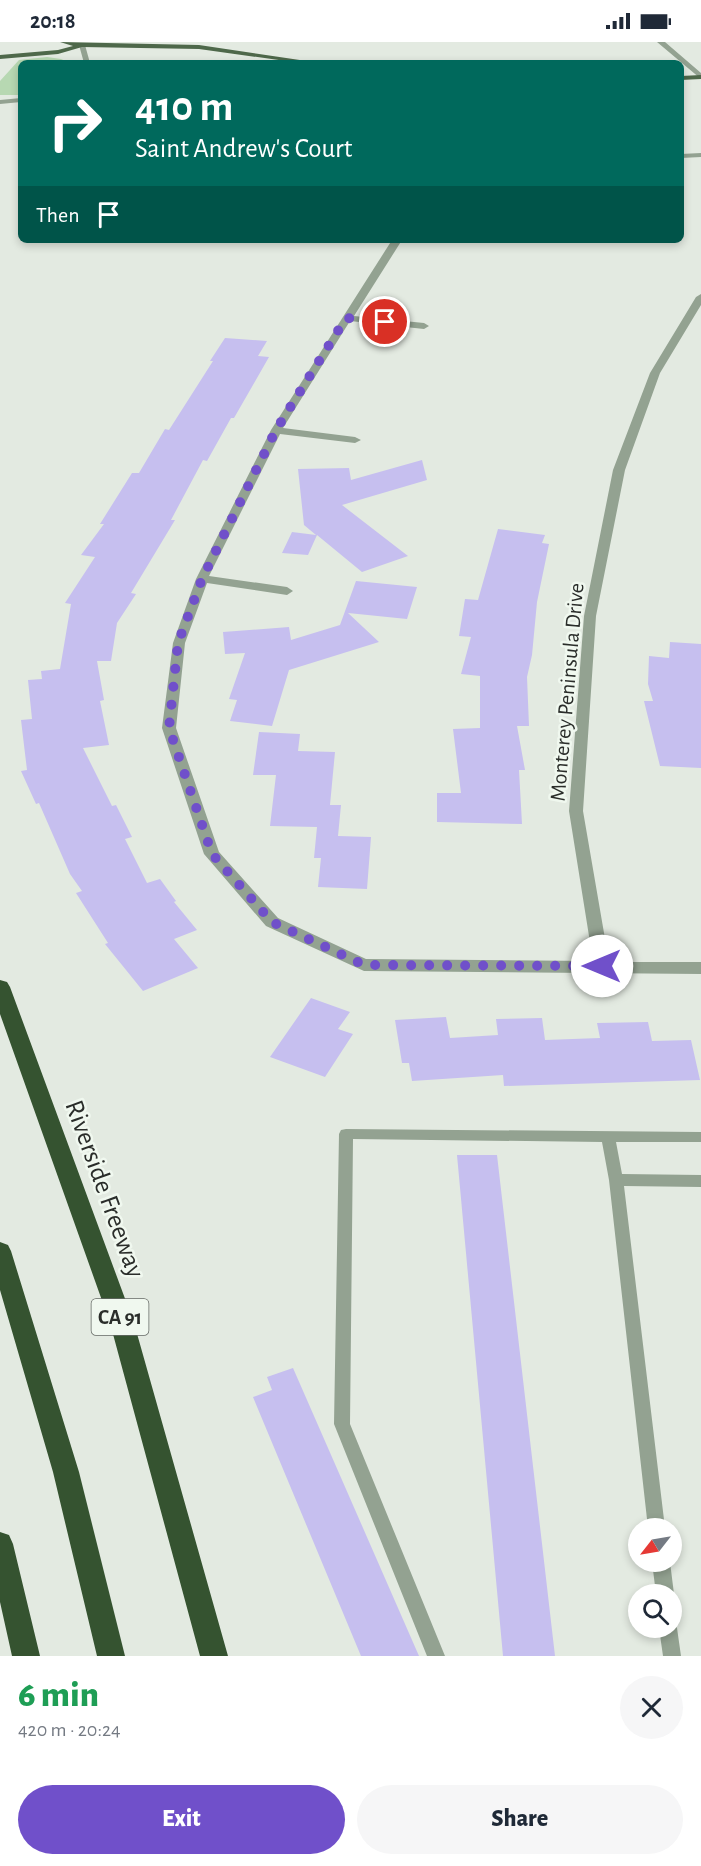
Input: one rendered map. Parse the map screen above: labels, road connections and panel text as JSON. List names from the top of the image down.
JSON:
{
  "streets": {
    "highway": ["Riverside Freeway", "CA 91"],
    "street": ["Monterey Peninsula Drive"]
  },
  "north": "bottom left",
  "page": {
    "status": "20:18",
    "turn": ["410 m", "Saint Andrew's Court"],
    "then": "Then",
    "heading": ["6 min", "420 m · 20:24"],
    "buttons": ["Exit", "Share"]
  }
}
